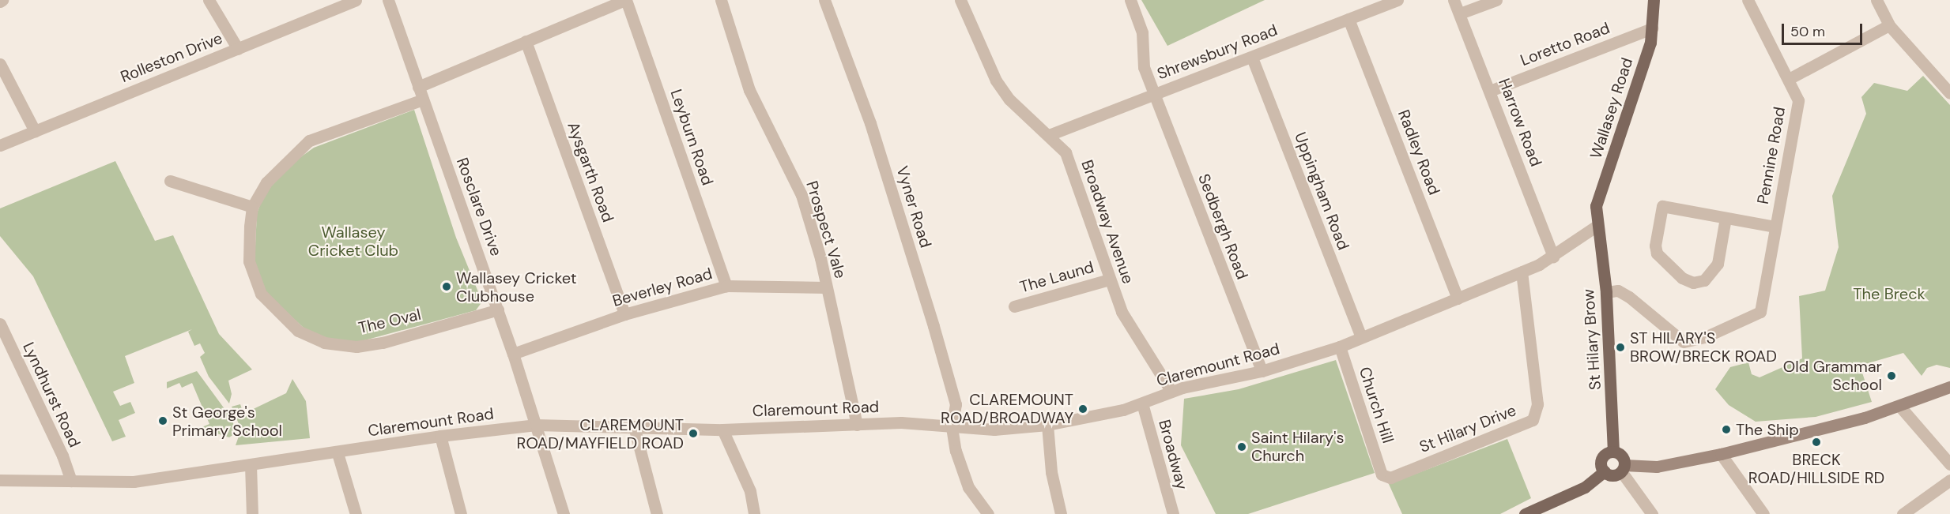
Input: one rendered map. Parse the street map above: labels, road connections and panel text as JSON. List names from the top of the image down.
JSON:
{
  "streets": {
    "main road": ["Wallasey Road", "St Hilary Brow"],
    "street": [
      "Loretto Road",
      "Shrewsbury Road",
      "Rolleston Drive",
      "Harrow Road",
      "Leyburn Road",
      "Radley Road",
      "Pennine Road",
      "Aysgarth Road",
      "Uppingham Road",
      "Rosclare Drive",
      "Vyner Road",
      "Broadway Avenue",
      "Sedbergh Road",
      "Prospect Vale",
      "The Laund",
      "Beverley Road",
      "The Oval",
      "Claremount Road",
      "Lyndhurst Road",
      "Church Hill",
      "St Hilary Drive",
      "Broadway"
    ]
  },
  "crossings": [
    ["Loretto Road", "Wallasey Road"],
    ["Loretto Road", "Harrow Road"],
    ["Shrewsbury Road", "Radley Road"],
    ["Shrewsbury Road", "Uppingham Road"],
    ["Shrewsbury Road", "Broadway Avenue"],
    ["Shrewsbury Road", "Sedbergh Road"],
    ["Wallasey Road", "St Hilary Brow"],
    ["Wallasey Road", "Claremount Road"],
    ["Harrow Road", "Claremount Road"],
    ["Leyburn Road", "Beverley Road"],
    ["Radley Road", "Claremount Road"],
    ["Pennine Road", "St Hilary Brow"],
    ["Aysgarth Road", "Beverley Road"],
    ["Uppingham Road", "Claremount Road"],
    ["Rosclare Drive", "Beverley Road"],
    ["Rosclare Drive", "The Oval"],
    ["Rosclare Drive", "Claremount Road"],
    ["Vyner Road", "Claremount Road"],
    ["Broadway Avenue", "The Laund"],
    ["Broadway Avenue", "Claremount Road"],
    ["Sedbergh Road", "Claremount Road"],
    ["Prospect Vale", "Beverley Road"],
    ["Prospect Vale", "Claremount Road"],
    ["St Hilary Brow", "Claremount Road"],
    ["Claremount Road", "Lyndhurst Road"],
    ["Claremount Road", "Church Hill"],
    ["Claremount Road", "St Hilary Drive"],
    ["Claremount Road", "Broadway"],
    ["Church Hill", "St Hilary Drive"]
  ],
  "parks": ["Wallasey Cricket Club", "The Breck"],
  "places": [
    "Wallasey Cricket Clubhouse",
    "ST HILARY'S BROW/BRECK ROAD",
    "Old Grammar School",
    "CLAREMOUNT ROAD/BROADWAY",
    "St George's Primary School",
    "The Ship",
    "CLAREMOUNT ROAD/MAYFIELD ROAD",
    "BRECK ROAD/HILLSIDE RD",
    "Saint Hilary's Church"
  ],
  "scale_bar": "50 m"
}
